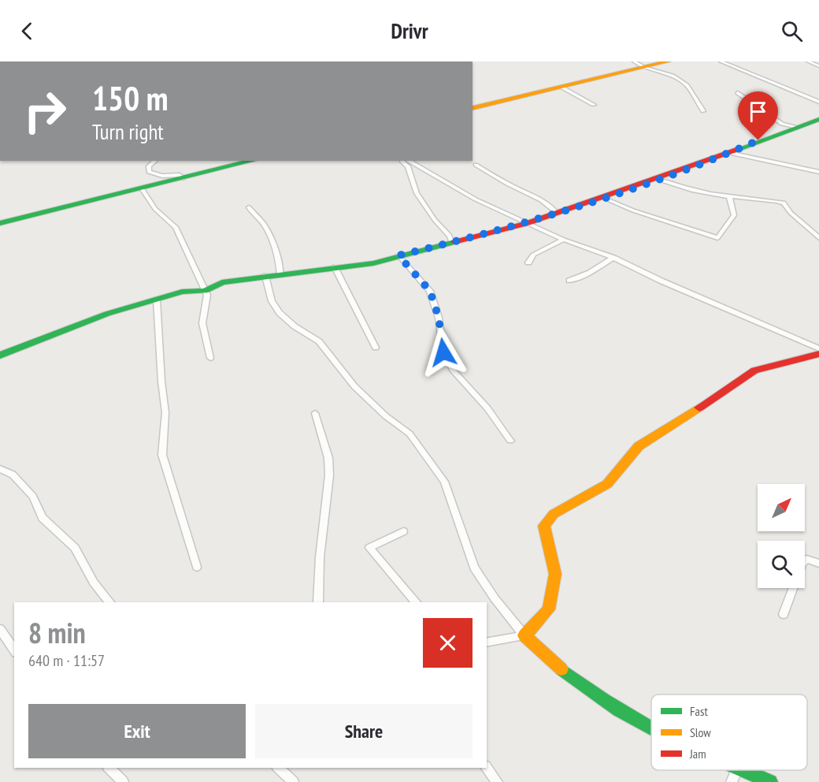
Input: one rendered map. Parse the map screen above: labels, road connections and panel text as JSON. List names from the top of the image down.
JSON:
{
  "legend": ["Fast", "Slow", "Jam"],
  "north": "top right",
  "page": {
    "header": "Drivr",
    "turn": ["150 m", "Turn right"],
    "heading": ["8 min", "640 m · 11:57"],
    "buttons": ["Exit", "Share"]
  }
}
